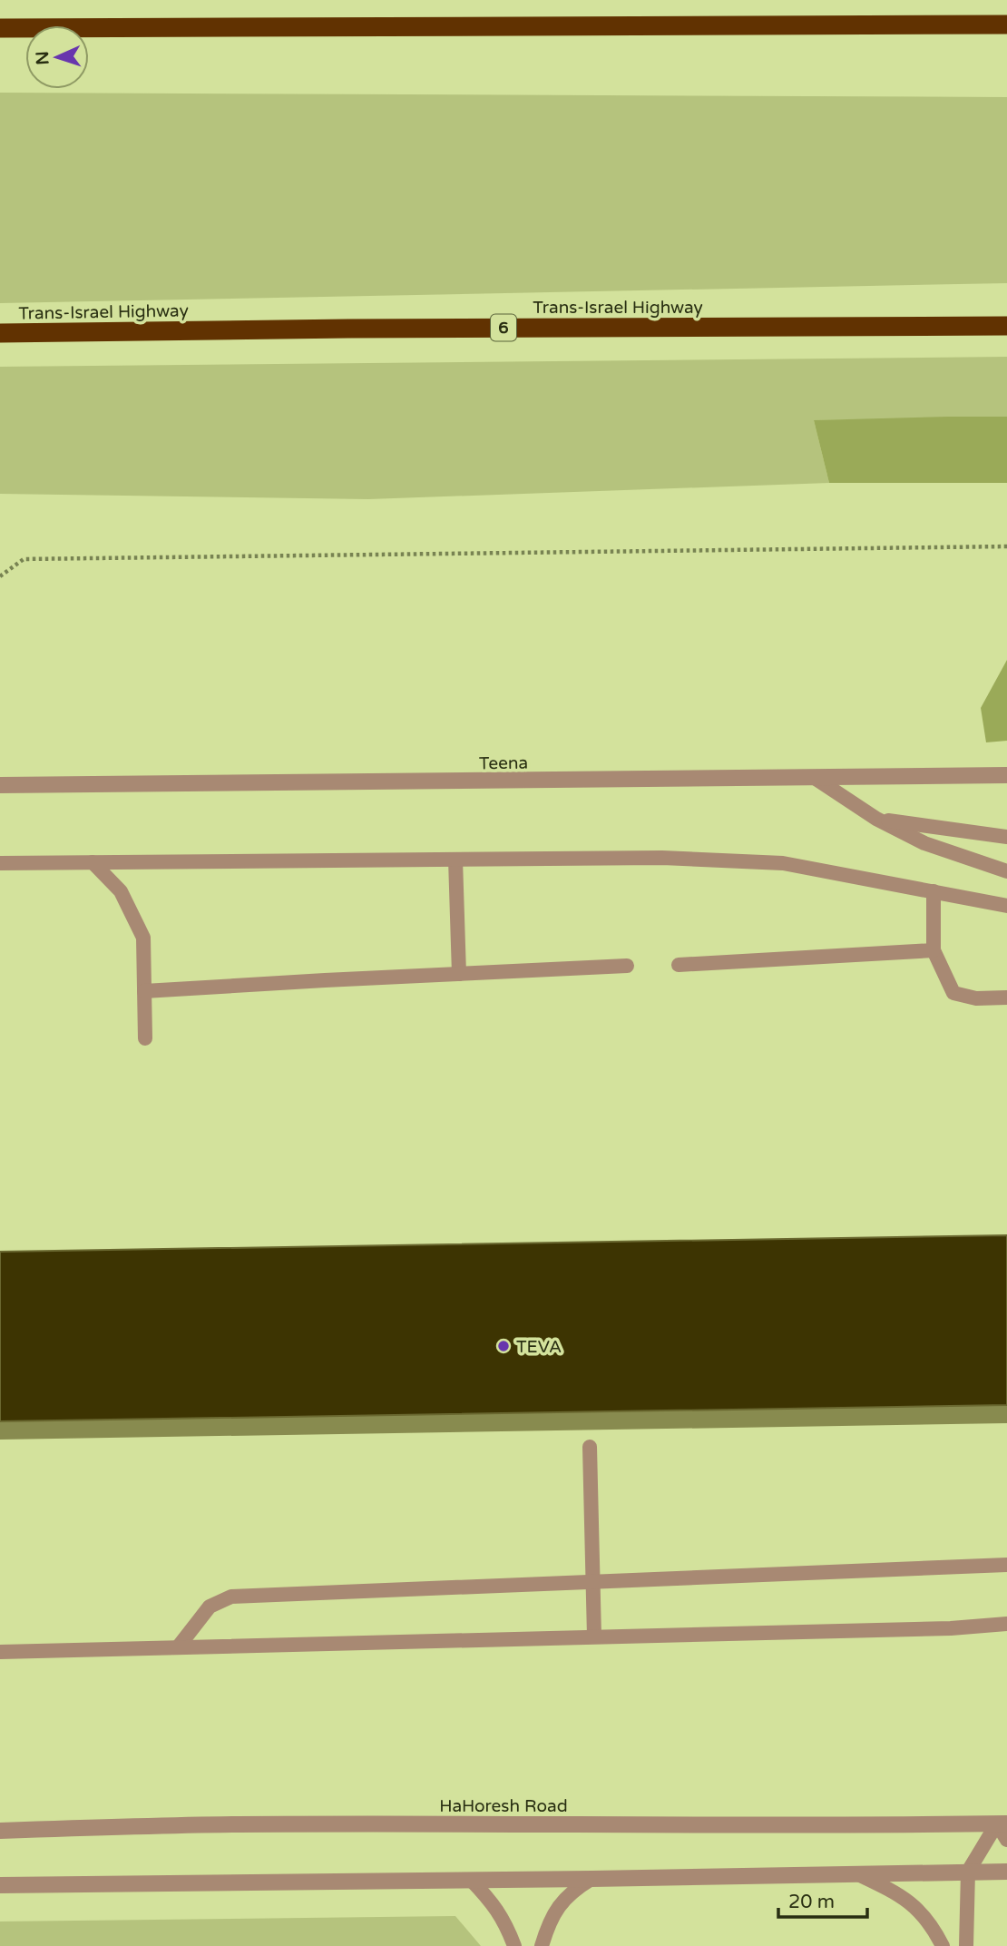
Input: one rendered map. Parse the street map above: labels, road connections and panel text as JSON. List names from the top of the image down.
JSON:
{
  "streets": {
    "highway": ["Trans-Israel Highway", "6"],
    "street": ["Teena", "HaHoresh Road"]
  },
  "places": ["TEVA"],
  "scale_bar": "20 m",
  "north": "left"
}
